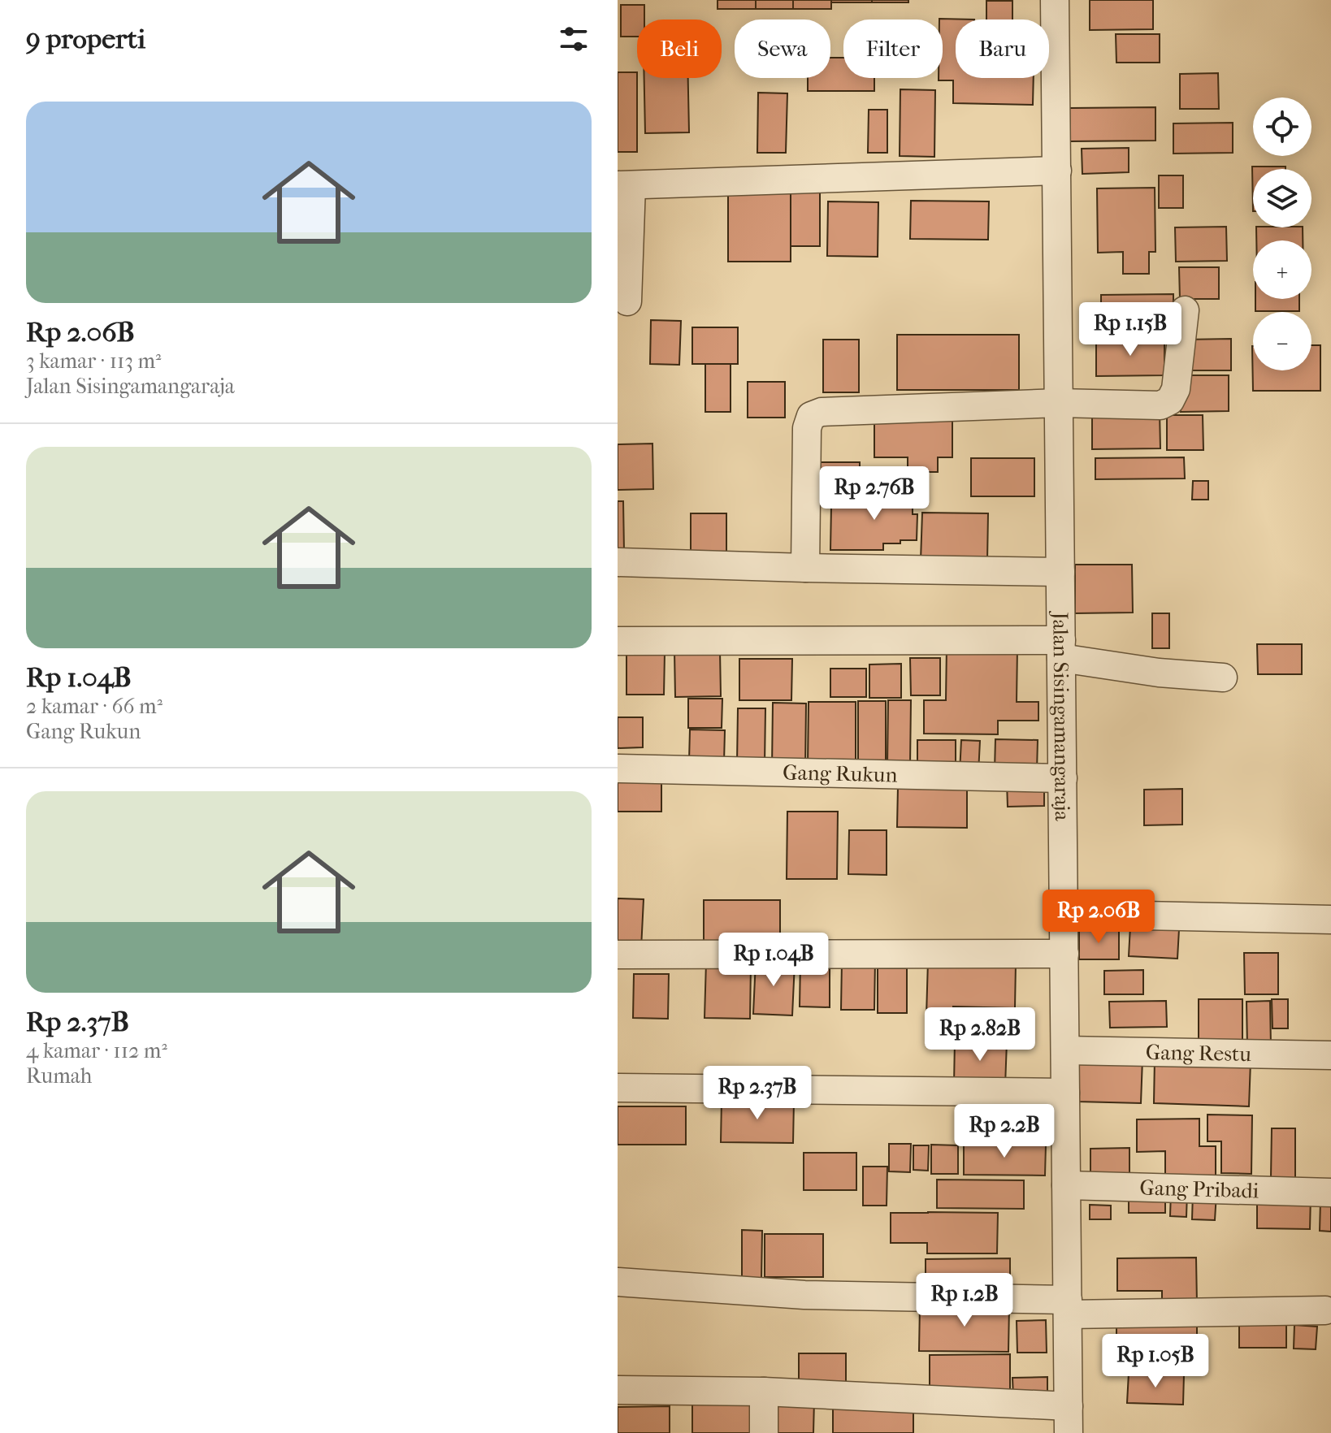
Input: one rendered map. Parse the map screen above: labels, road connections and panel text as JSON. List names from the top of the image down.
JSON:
{
  "streets": {
    "street": [
      "Jalan Sisingamangaraja",
      "Gang Rukun",
      "Gang Restu",
      "Gang Pribadi"
    ]
  },
  "crossings": [
    ["Jalan Sisingamangaraja", "Gang Rukun"],
    ["Jalan Sisingamangaraja", "Gang Restu"],
    ["Jalan Sisingamangaraja", "Gang Pribadi"]
  ],
  "page": {
    "heading": "9 properti",
    "chip": [
      "Beli",
      "Sewa",
      "Filter",
      "Baru"
    ],
    "list": [
      {
        "name": "Rp 2.06B",
        "note": "3 kamar · 113 m² · Jalan Sisingamangaraja"
      },
      {
        "name": "Rp 1.04B",
        "note": "2 kamar · 66 m² · Gang Rukun"
      },
      {
        "name": "Rp 2.37B",
        "note": "4 kamar · 112 m² · Rumah"
      }
    ],
    "map_buttons": ["+", "−"],
    "price": [
      "Rp 1.15B",
      "Rp 2.76B",
      "Rp 2.06B",
      "Rp 1.04B",
      "Rp 2.82B",
      "Rp 2.37B",
      "Rp 2.2B",
      "Rp 1.2B",
      "Rp 1.05B"
    ]
  }
}
